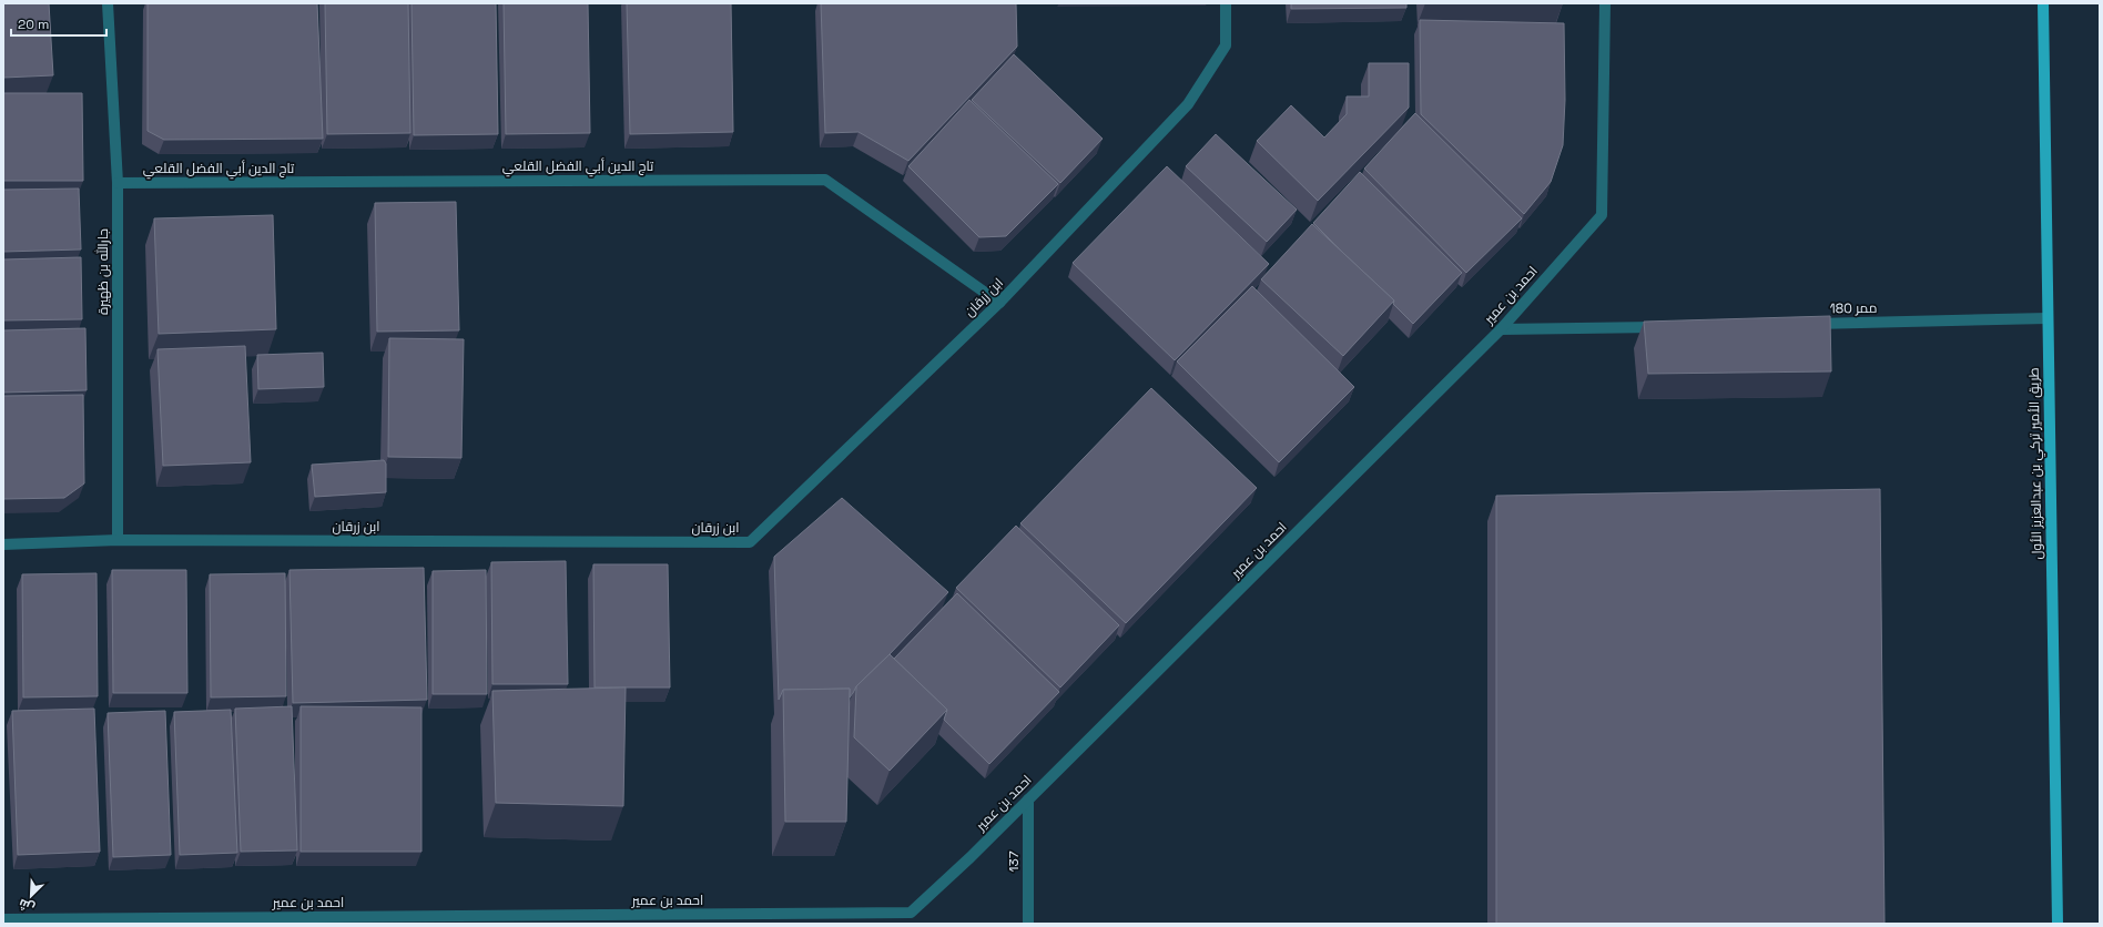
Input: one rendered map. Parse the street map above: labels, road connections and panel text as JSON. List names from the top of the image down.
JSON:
{
  "streets": {
    "main road": ["طريق الأمير تركي بن عبدالعزيز الأول"],
    "street": [
      "تاج الدين أبي الفضل القلعي",
      "جارالله بن ظهيرة",
      "احمد بن عمير",
      "ابن زرقان",
      "ممر 180",
      "137"
    ]
  },
  "crossings": [
    ["تاج الدين أبي الفضل القلعي", "جارالله بن ظهيرة"],
    ["تاج الدين أبي الفضل القلعي", "ابن زرقان"],
    ["جارالله بن ظهيرة", "ابن زرقان"],
    ["احمد بن عمير", "137"],
    ["ممر 180", "طريق الأمير تركي بن عبدالعزيز الأول"]
  ],
  "scale_bar": "20 m",
  "north": "bottom left"
}
